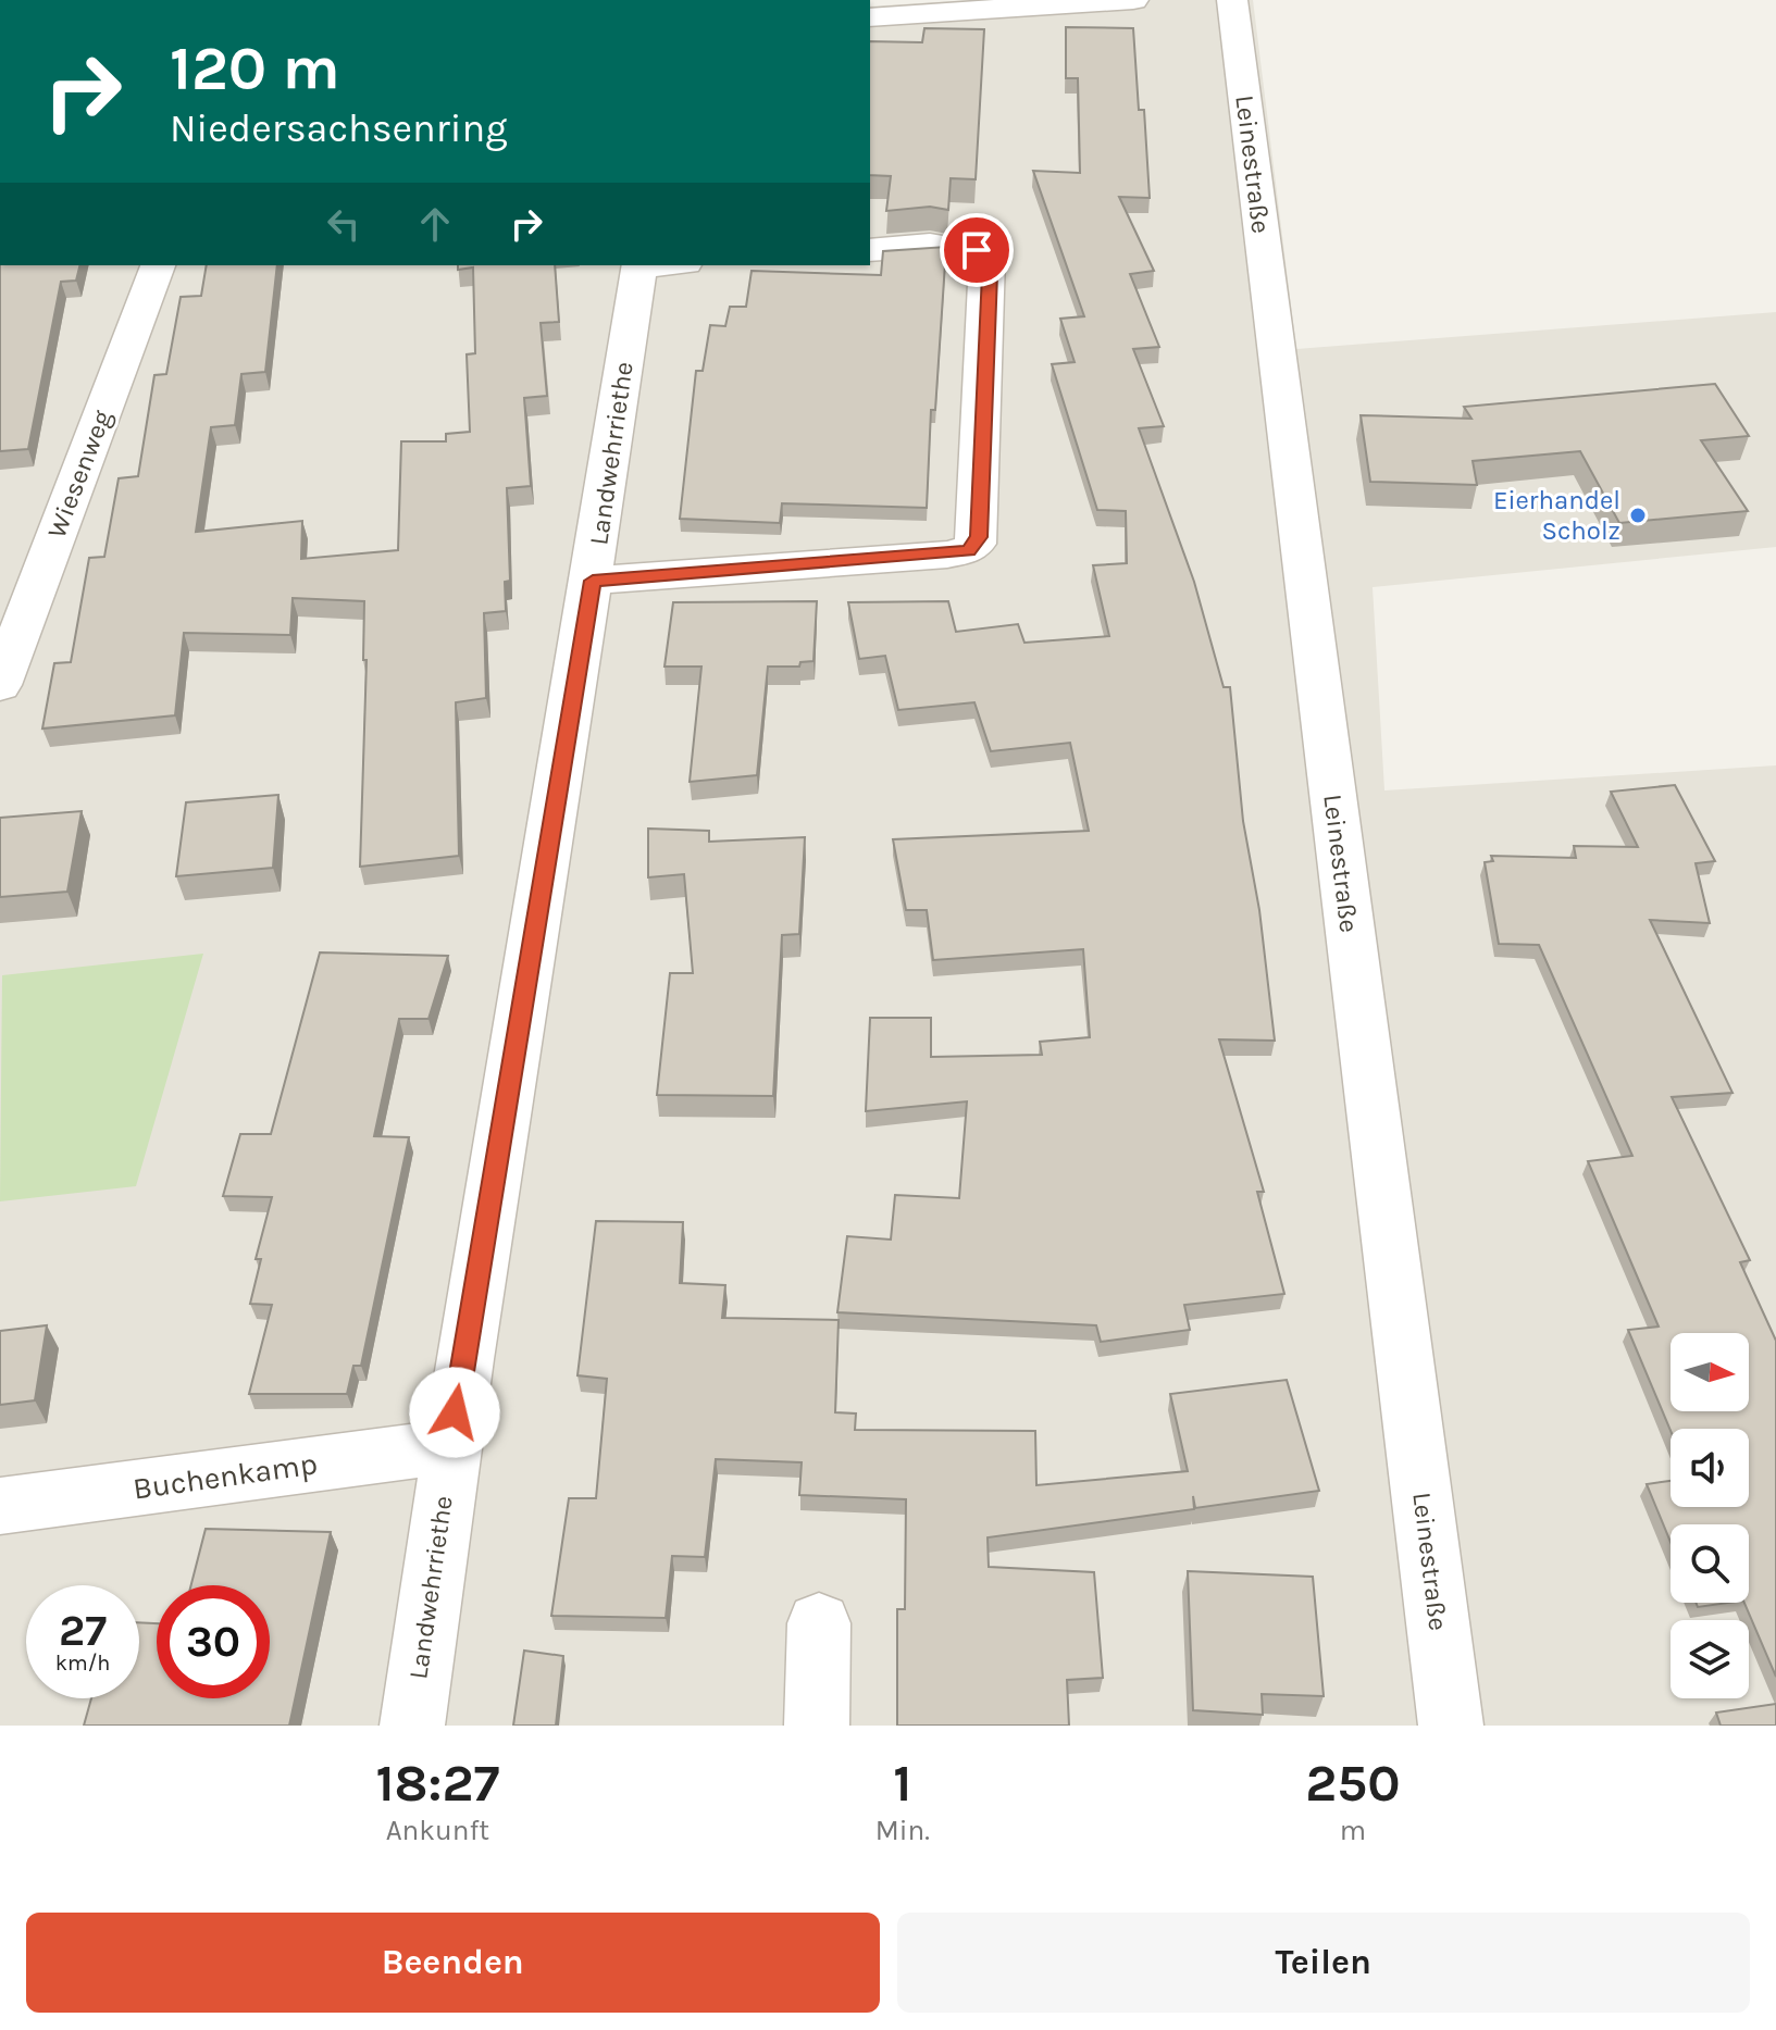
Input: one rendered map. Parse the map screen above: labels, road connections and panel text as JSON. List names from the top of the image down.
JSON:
{
  "streets": {
    "street": [
      "Leinestraße",
      "Landwehrriethe",
      "Wiesenweg",
      "Buchenkamp"
    ]
  },
  "crossings": [
    ["Landwehrriethe", "Buchenkamp"]
  ],
  "places": ["Eierhandel Scholz"],
  "north": "right",
  "page": {
    "turn": ["120 m", "Niedersachsenring"],
    "speed": "27 km/h",
    "limit": "30",
    "eta": [
      "18:27",
      "Ankunft",
      "1",
      "Min.",
      "250",
      "m"
    ],
    "buttons": ["Beenden", "Teilen"]
  }
}
